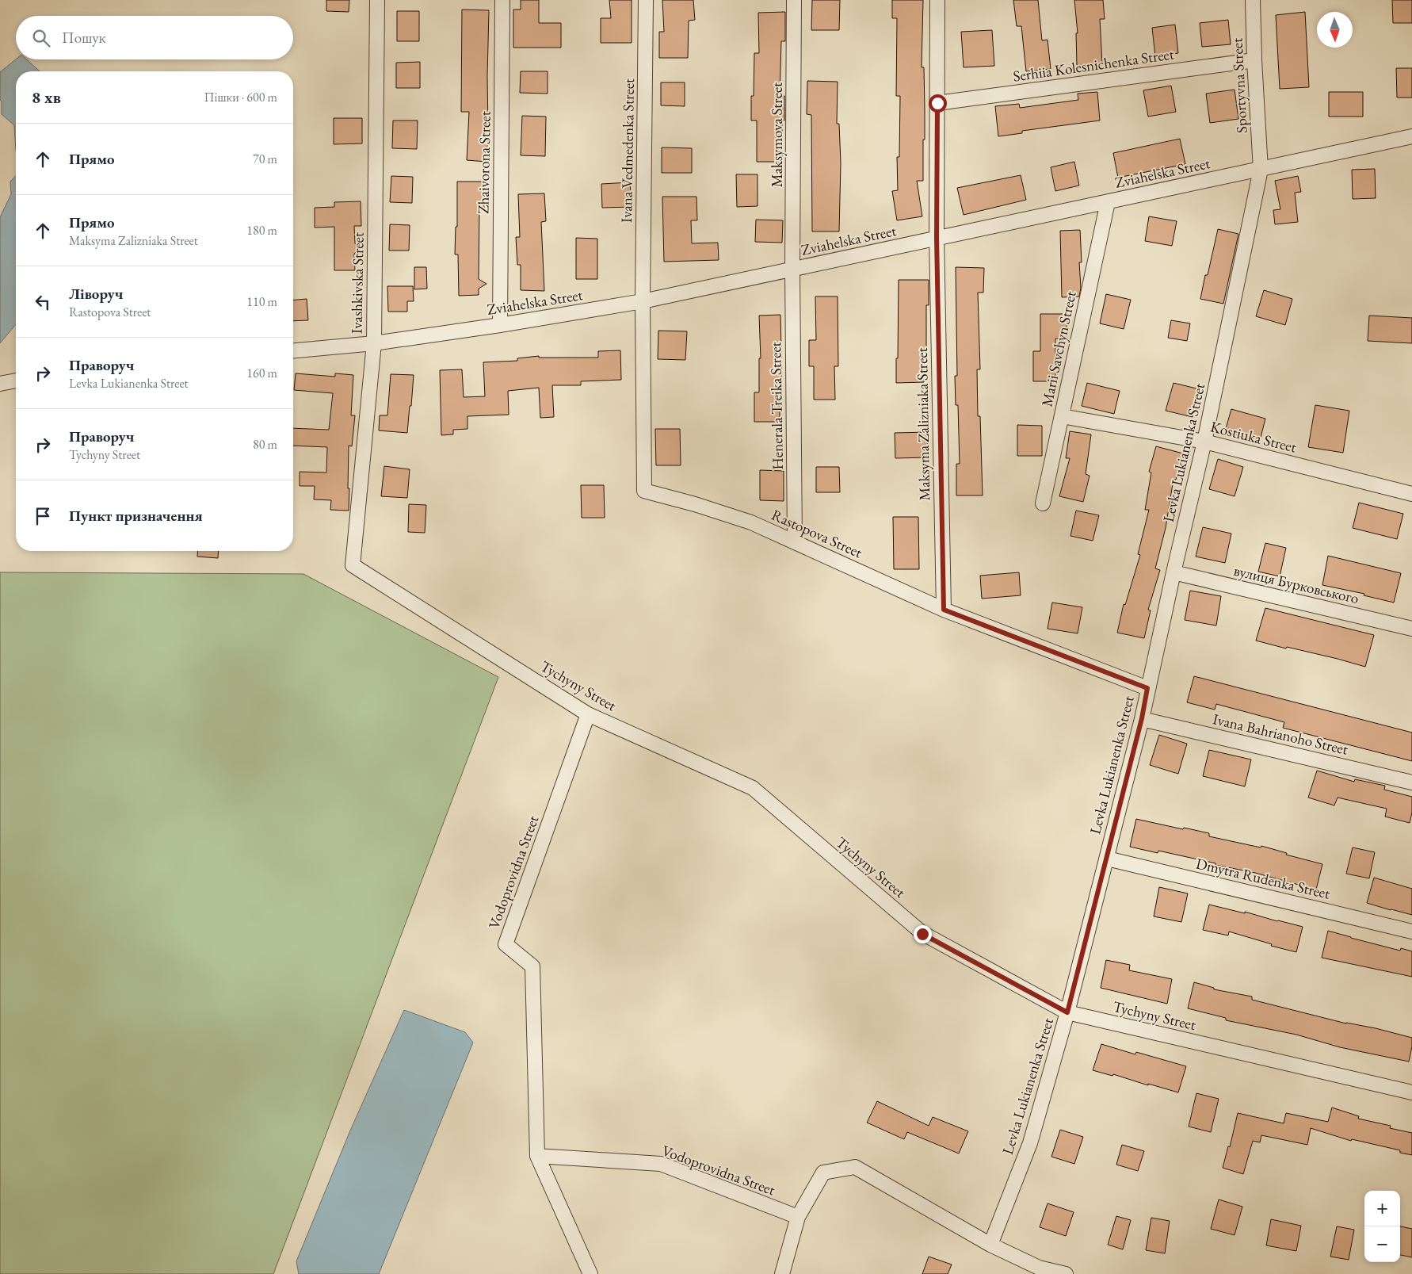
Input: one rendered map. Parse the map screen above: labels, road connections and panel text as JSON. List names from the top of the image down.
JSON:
{
  "streets": {
    "street": [
      "Serhiia Kolesnichenka Street",
      "Sportyvna Street",
      "Maksymova Street",
      "Ivana Vedmedenka Street",
      "Zhaivorona Street",
      "Zviahelska Street",
      "Ivashkivska Street",
      "Marii Savchyn Street",
      "Henerala Treika Street",
      "Maksyma Zalizniaka Street",
      "Kostiuka Street",
      "Levka Lukianenka Street",
      "Rastopova Street",
      "вулиця Бурковського",
      "Tychyny Street",
      "Ivana Bahrianoho Street",
      "Vodoprovidna Street",
      "Dmytra Rudenka Street"
    ]
  },
  "crossings": [
    ["Serhiia Kolesnichenka Street", "Sportyvna Street"],
    ["Serhiia Kolesnichenka Street", "Maksyma Zalizniaka Street"],
    ["Sportyvna Street", "Zviahelska Street"],
    ["Sportyvna Street", "Levka Lukianenka Street"],
    ["Maksymova Street", "Zviahelska Street"],
    ["Maksymova Street", "Henerala Treika Street"],
    ["Ivana Vedmedenka Street", "Zviahelska Street"],
    ["Ivana Vedmedenka Street", "Rastopova Street"],
    ["Zhaivorona Street", "Zviahelska Street"],
    ["Zviahelska Street", "Ivashkivska Street"],
    ["Zviahelska Street", "Marii Savchyn Street"],
    ["Zviahelska Street", "Henerala Treika Street"],
    ["Zviahelska Street", "Maksyma Zalizniaka Street"],
    ["Zviahelska Street", "Levka Lukianenka Street"],
    ["Zviahelska Street", "Rastopova Street"],
    ["Ivashkivska Street", "Tychyny Street"],
    ["Marii Savchyn Street", "Kostiuka Street"],
    ["Henerala Treika Street", "Rastopova Street"],
    ["Maksyma Zalizniaka Street", "Rastopova Street"],
    ["Kostiuka Street", "Levka Lukianenka Street"],
    ["Levka Lukianenka Street", "Rastopova Street"],
    ["Levka Lukianenka Street", "вулиця Бурковського"],
    ["Levka Lukianenka Street", "Tychyny Street"],
    ["Levka Lukianenka Street", "Ivana Bahrianoho Street"],
    ["Levka Lukianenka Street", "Dmytra Rudenka Street"],
    ["Tychyny Street", "Vodoprovidna Street"]
  ],
  "north": "bottom",
  "page": {
    "search": "Пошук",
    "heading": ["8 хв", "Пішки · 600 m"],
    "list": [
      ["Прямо", "70 m"],
      ["Прямо", "Maksyma Zalizniaka Street", "180 m"],
      ["Ліворуч", "Rastopova Street", "110 m"],
      ["Праворуч", "Levka Lukianenka Street", "160 m"],
      ["Праворуч", "Tychyny Street", "80 m"],
      "Пункт призначення"
    ],
    "map_buttons": ["+", "−"]
  }
}
